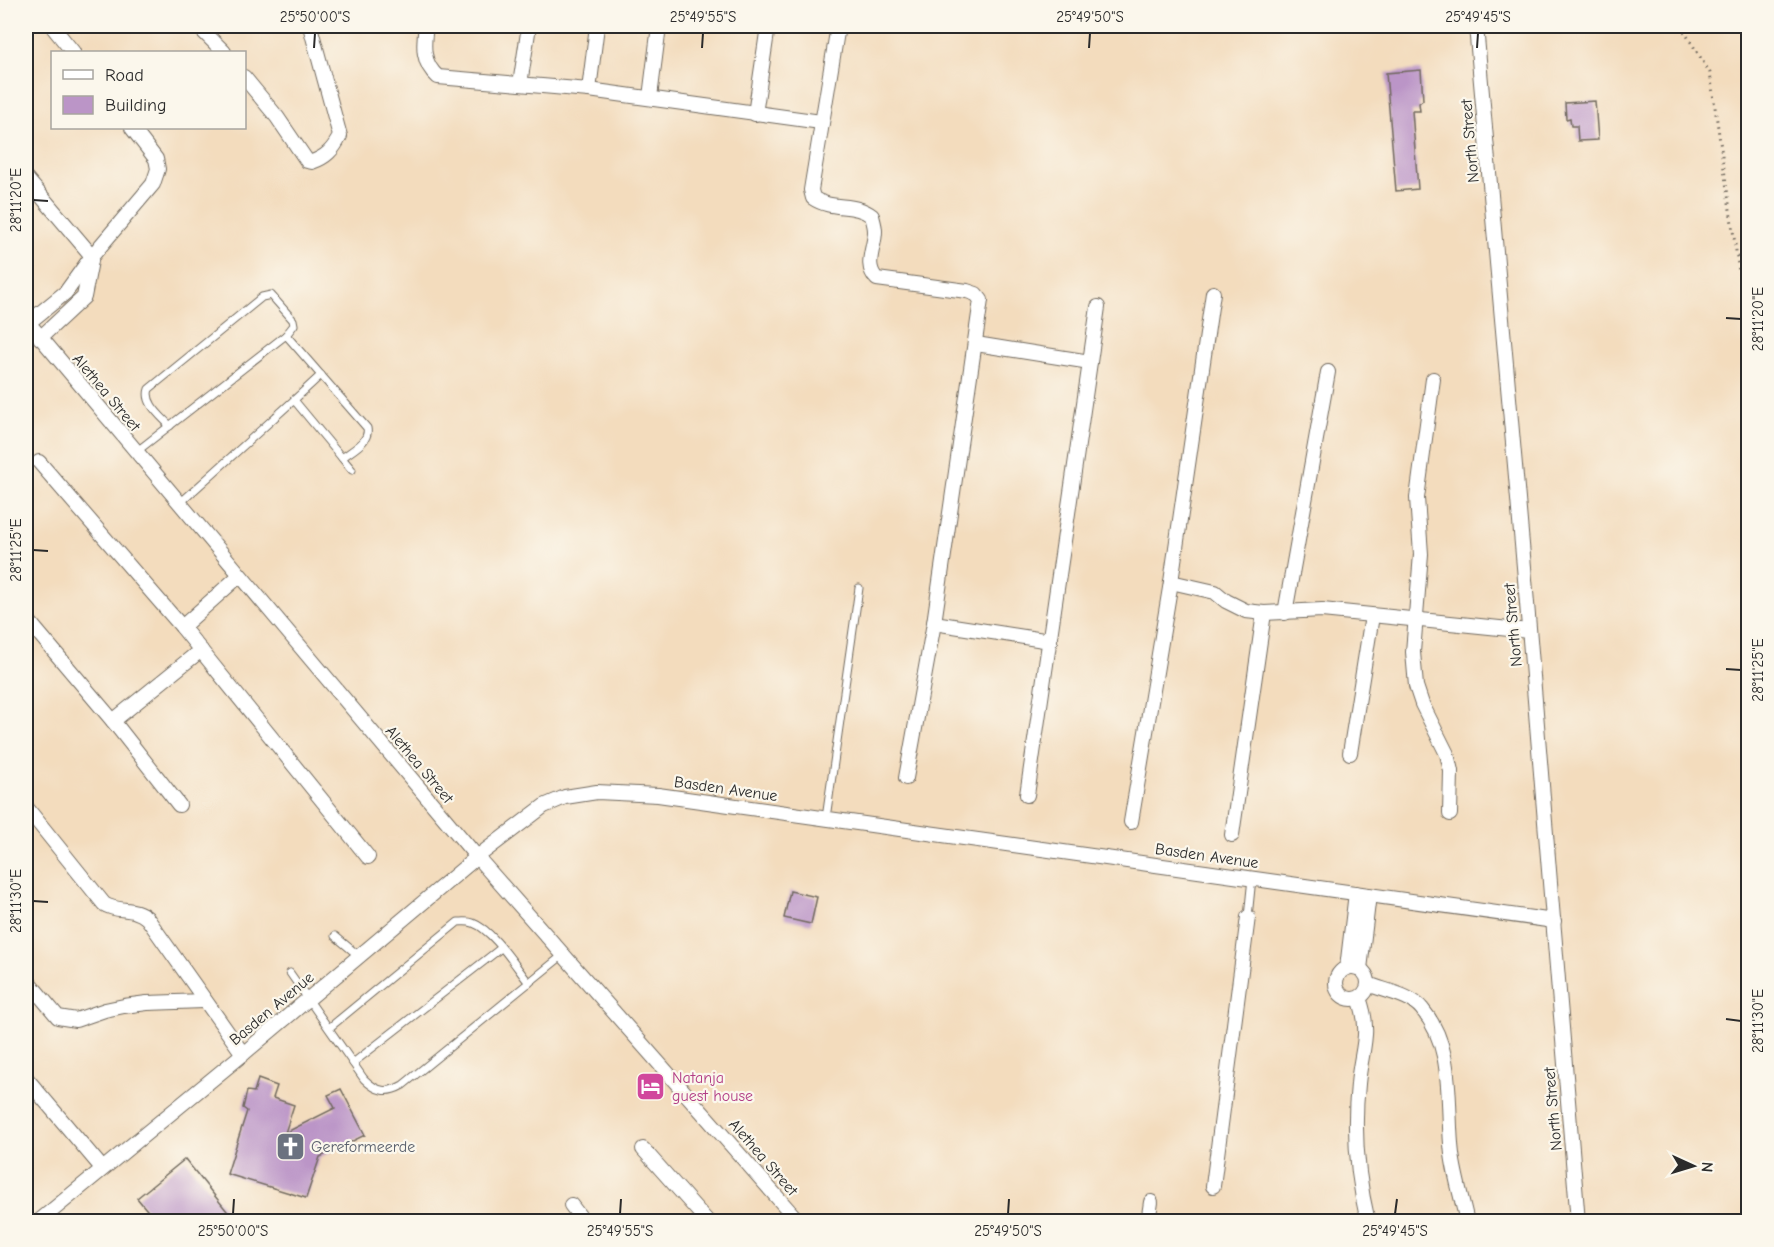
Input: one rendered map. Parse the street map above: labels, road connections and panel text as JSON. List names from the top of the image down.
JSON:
{
  "streets": {
    "street": ["North Street", "Alethea Street", "Basden Avenue"]
  },
  "crossings": [
    ["North Street", "Basden Avenue"],
    ["Alethea Street", "Basden Avenue"]
  ],
  "places": {
    "hotel": ["Natanja guest house"],
    "church": ["Gereformeerde"]
  },
  "legend": ["Road", "Building"],
  "north": "right",
  "coordinates": [
    "25°50'00\"S",
    "25°49'55\"S",
    "25°49'50\"S",
    "25°49'45\"S",
    "28°11'20\"E",
    "28°11'25\"E",
    "28°11'30\"E"
  ]
}
